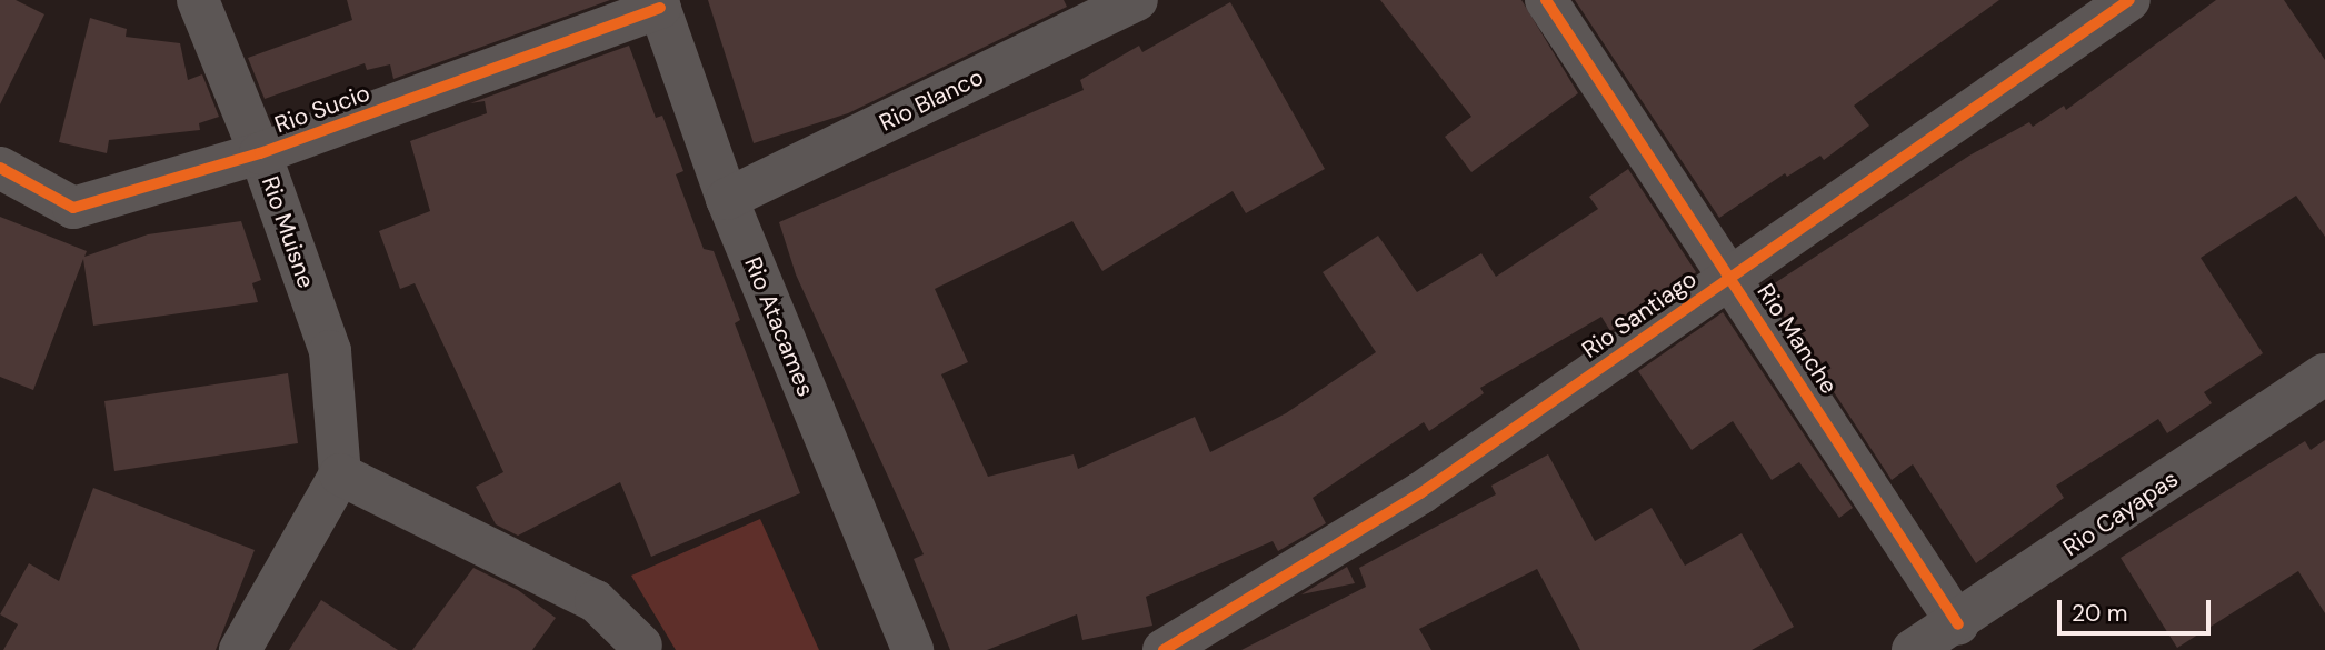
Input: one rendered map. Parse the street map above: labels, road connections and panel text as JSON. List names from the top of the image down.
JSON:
{
  "streets": {
    "street": [
      "Rio Blanco",
      "Rio Sucio",
      "Rio Muisne",
      "Rio Santiago",
      "Rio Atacames",
      "Rio Manche",
      "Rio Cayapas"
    ]
  },
  "crossings": [
    ["Rio Blanco", "Rio Atacames"],
    ["Rio Sucio", "Rio Muisne"],
    ["Rio Sucio", "Rio Atacames"],
    ["Rio Santiago", "Rio Manche"],
    ["Rio Manche", "Rio Cayapas"]
  ],
  "scale_bar": "20 m"
}
